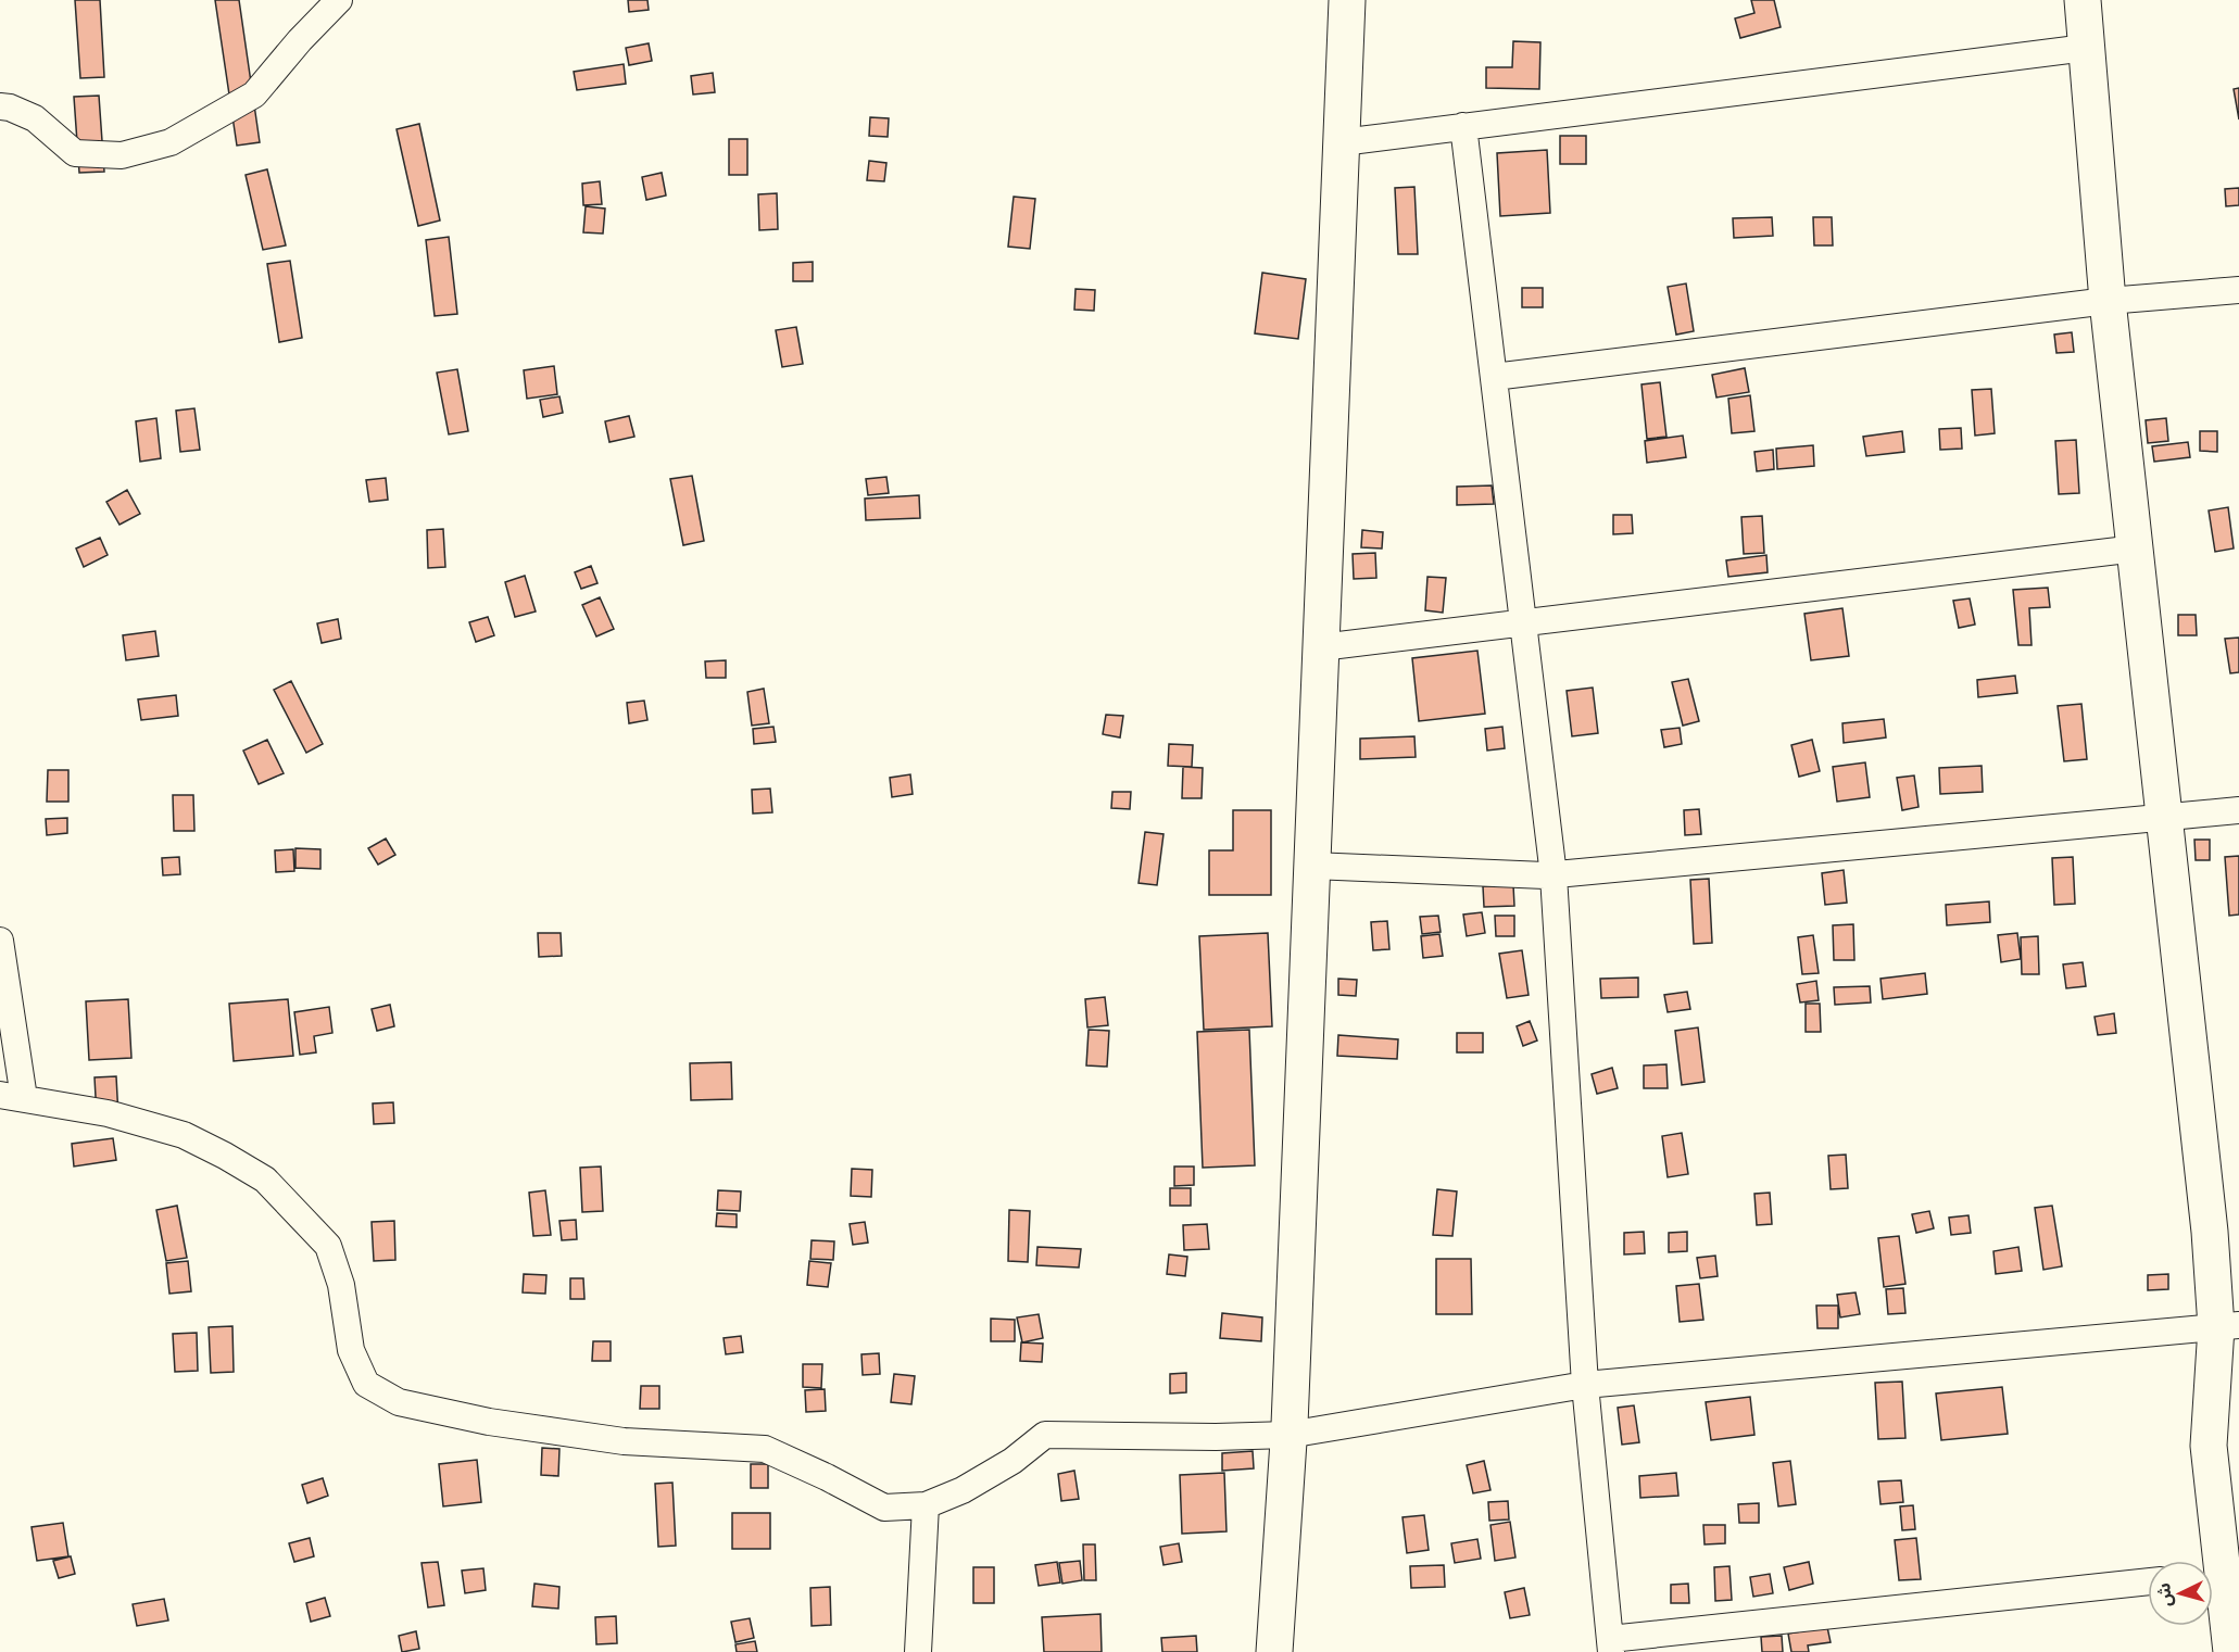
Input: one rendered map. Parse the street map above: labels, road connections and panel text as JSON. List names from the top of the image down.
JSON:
{
  "north": "left"
}
